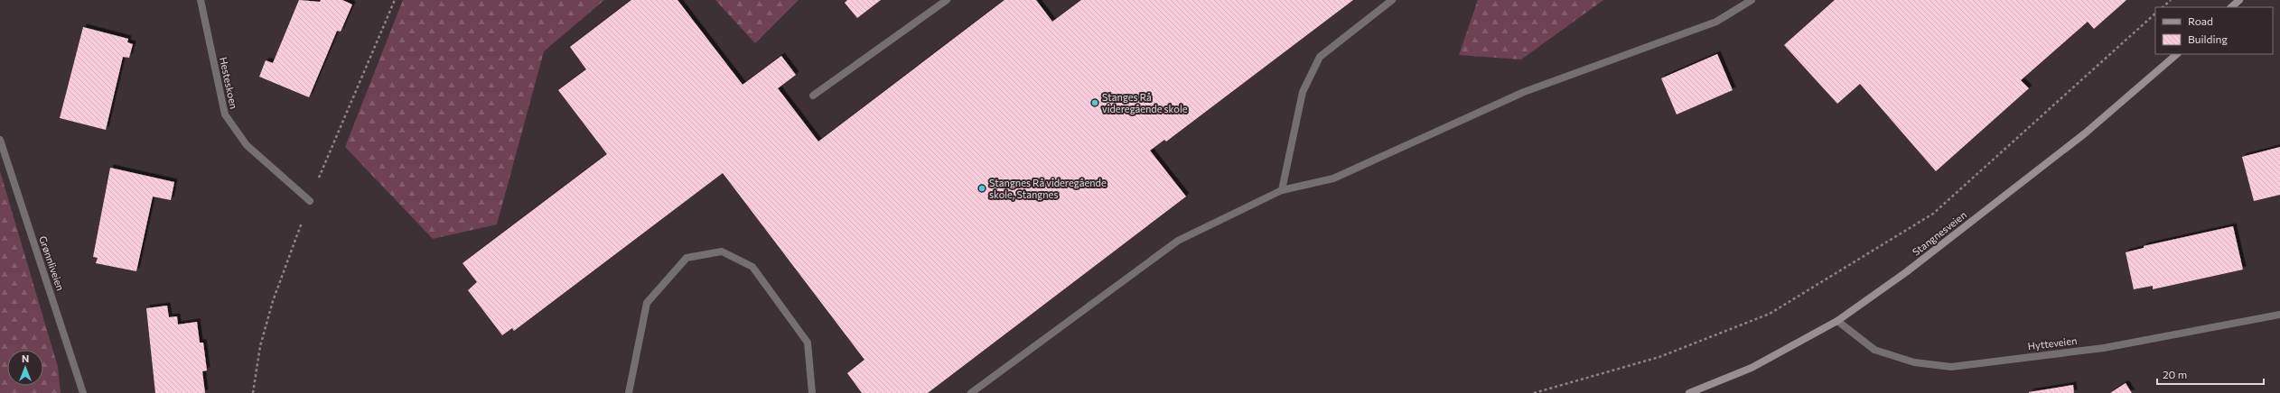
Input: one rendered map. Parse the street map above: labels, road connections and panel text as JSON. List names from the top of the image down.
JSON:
{
  "streets": {
    "main road": ["Stangnesveien"],
    "street": ["Hesteskoen", "Grønnliveien", "Hytteveien"]
  },
  "crossings": [
    ["Stangnesveien", "Hytteveien"]
  ],
  "places": ["Stanges Rå videregående skole", "Stangnes Rå videregående skole, Stangnes"],
  "legend": ["Road", "Building"],
  "scale_bar": "20 m",
  "north": "top"
}
